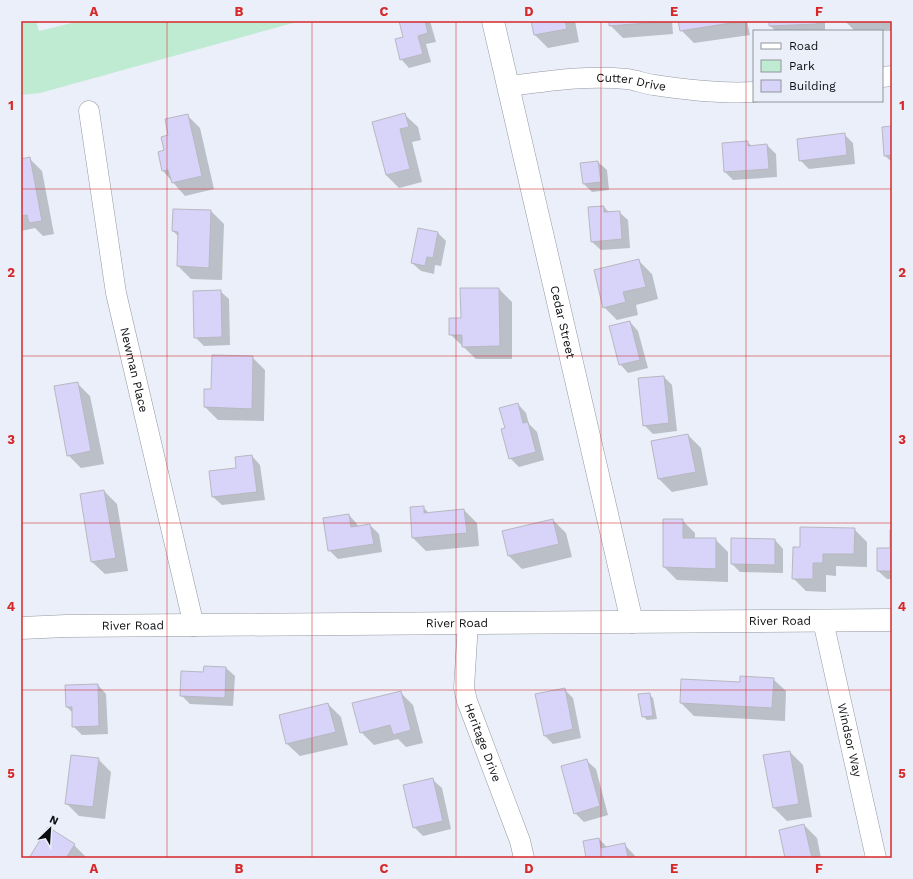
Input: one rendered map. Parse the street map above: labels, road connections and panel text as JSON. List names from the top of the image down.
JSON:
{
  "streets": {
    "street": [
      "Cutter Drive",
      "Cedar Street",
      "Newman Place",
      "River Road",
      "Windsor Way",
      "Heritage Drive"
    ]
  },
  "crossings": [
    ["Cutter Drive", "Cedar Street"],
    ["Cedar Street", "River Road"],
    ["Newman Place", "River Road"],
    ["River Road", "Windsor Way"],
    ["River Road", "Heritage Drive"]
  ],
  "legend": ["Road", "Park", "Building"],
  "north": "top right",
  "grid": {
    "columns": [
      "A",
      "B",
      "C",
      "D",
      "E",
      "F"
    ],
    "rows": [
      "1",
      "2",
      "3",
      "4",
      "5"
    ]
  }
}
